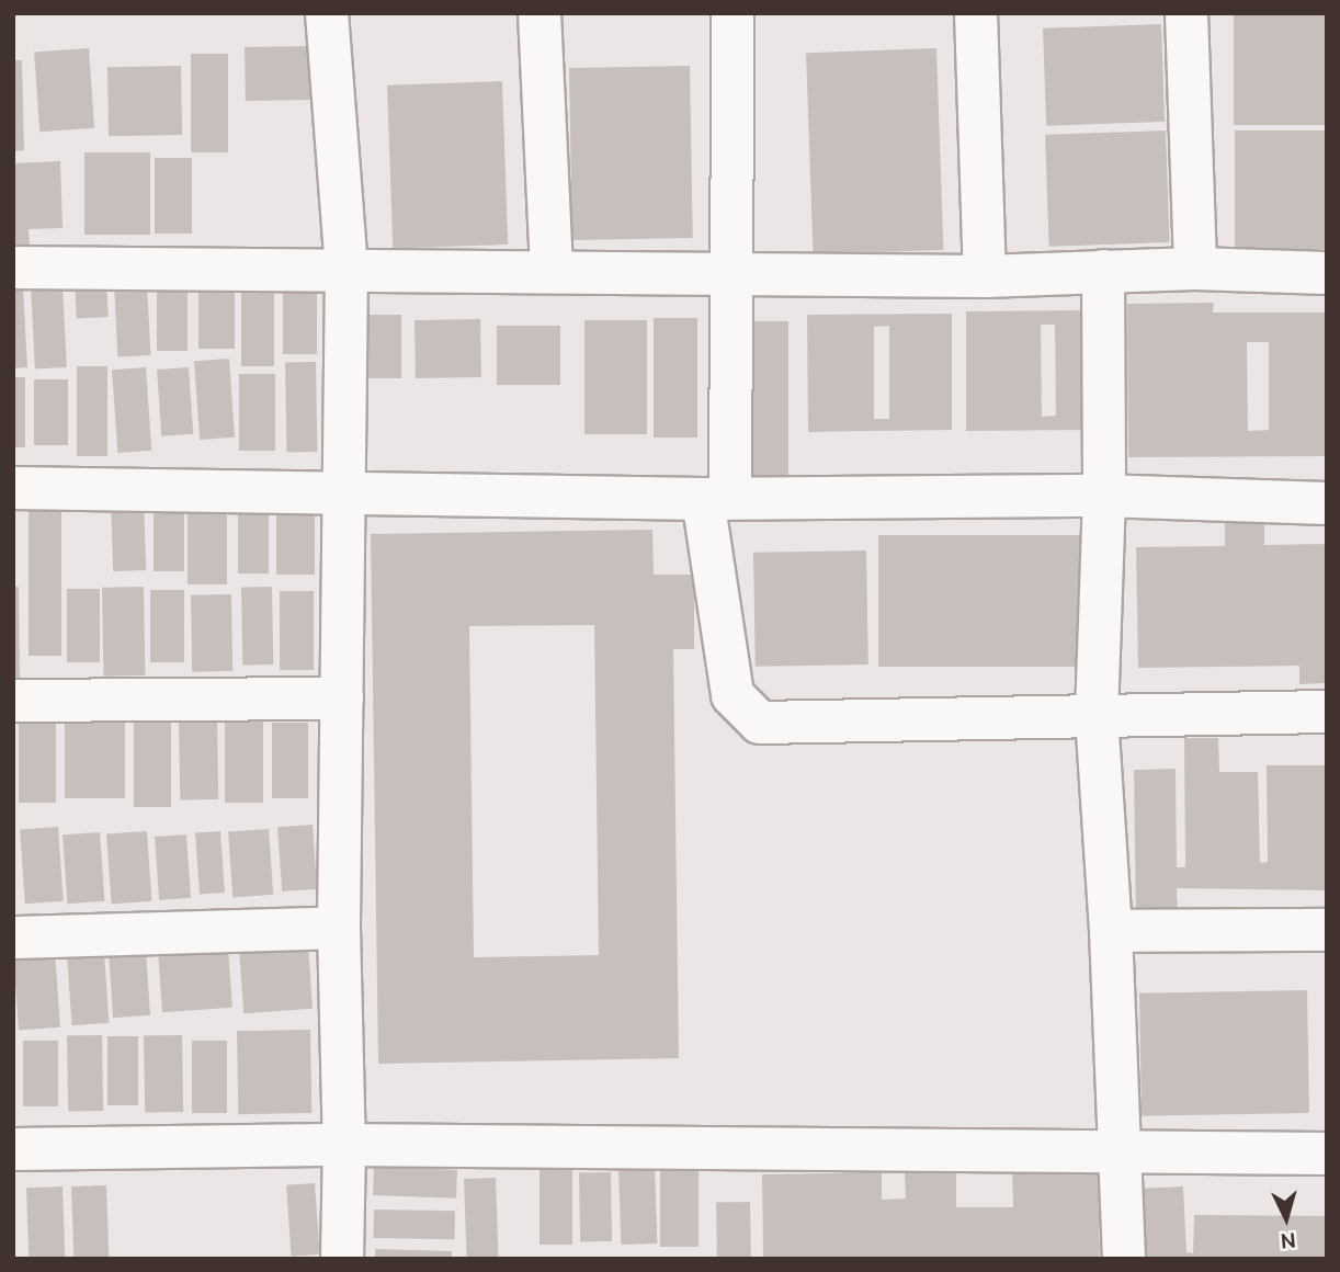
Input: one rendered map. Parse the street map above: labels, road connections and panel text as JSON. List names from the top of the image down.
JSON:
{
  "north": "bottom"
}
